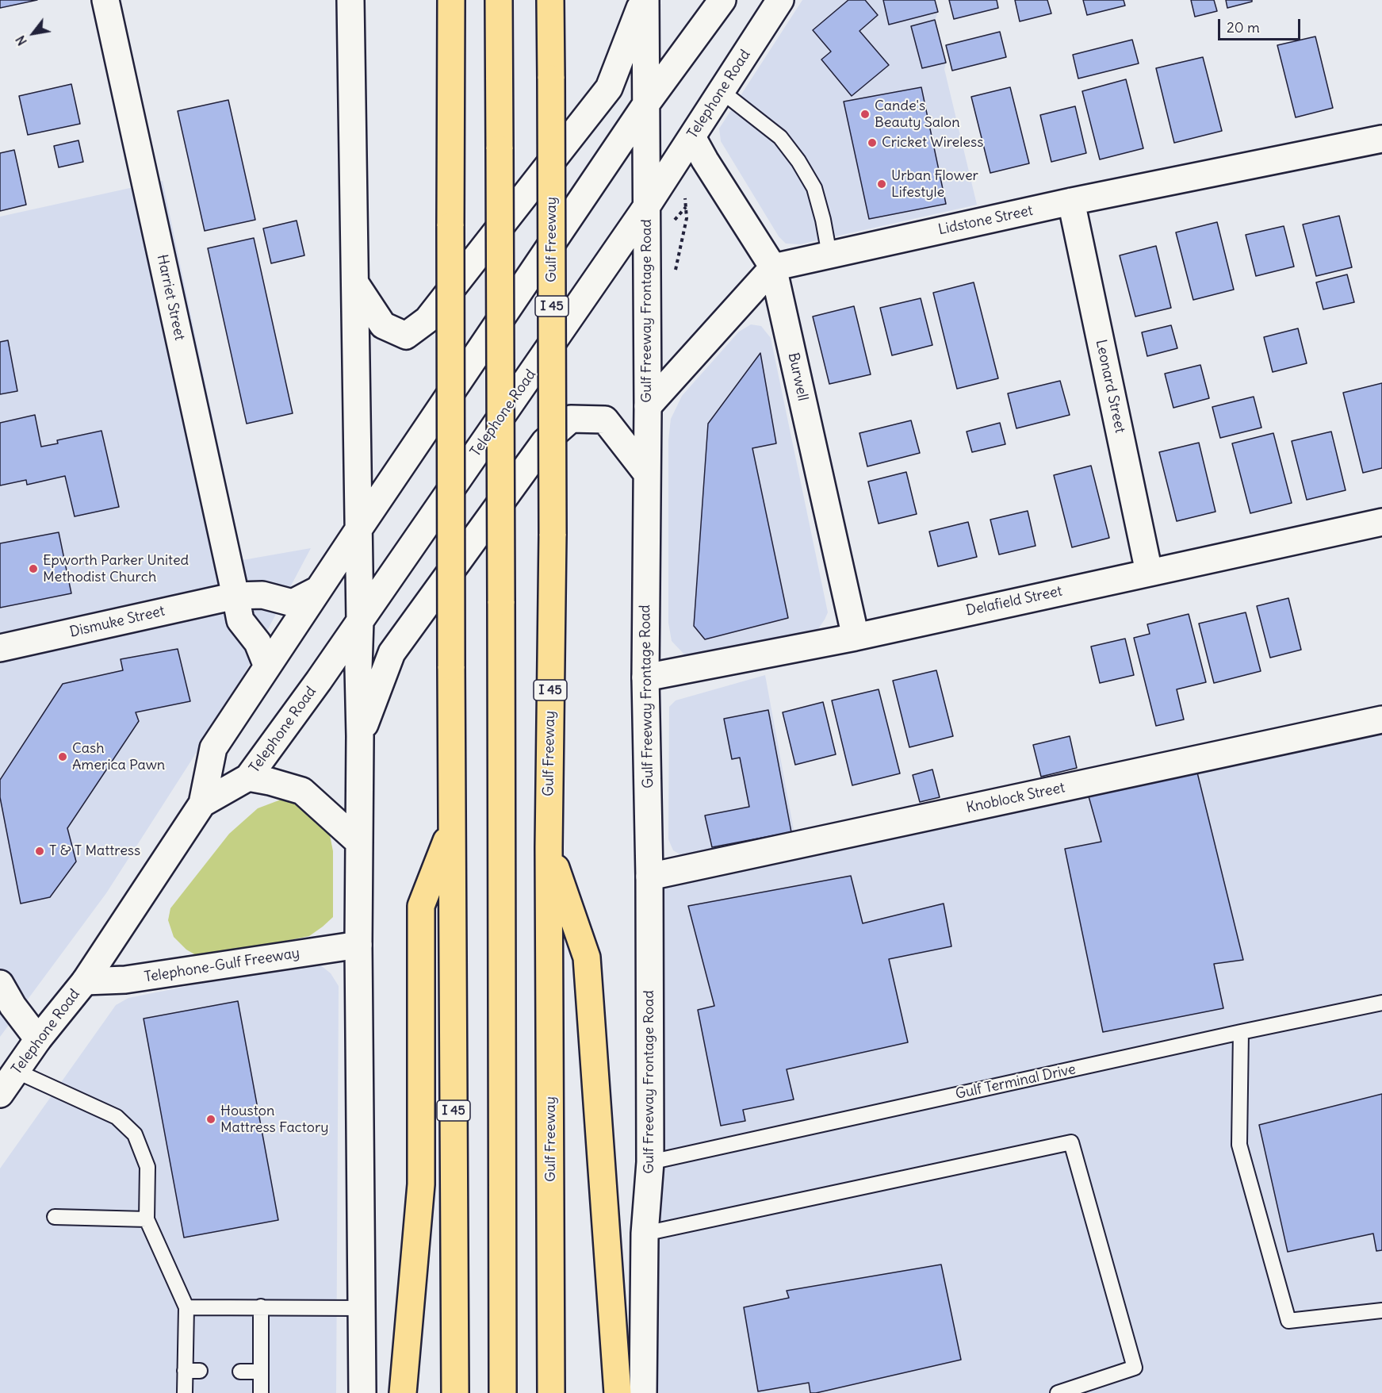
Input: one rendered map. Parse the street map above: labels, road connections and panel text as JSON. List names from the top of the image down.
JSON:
{
  "streets": {
    "highway": ["Gulf Freeway", "I 45"],
    "main road": [
      "Telephone Road",
      "Lidstone Street",
      "Harriet Street",
      "Gulf Freeway Frontage Road",
      "Burwell",
      "Leonard Street",
      "Delafield Street",
      "Dismuke Street",
      "Knoblock Street",
      "Telephone-Gulf Freeway"
    ],
    "lane": ["Gulf Terminal Drive"]
  },
  "crossings": [
    ["Telephone Road", "Harriet Street"],
    ["Telephone Road", "Gulf Freeway Frontage Road"],
    ["Telephone Road", "Burwell"],
    ["Telephone Road", "Dismuke Street"],
    ["Telephone Road", "Telephone-Gulf Freeway"],
    ["Lidstone Street", "Burwell"],
    ["Lidstone Street", "Leonard Street"],
    ["Harriet Street", "Dismuke Street"],
    ["Gulf Freeway Frontage Road", "Delafield Street"],
    ["Gulf Freeway Frontage Road", "Knoblock Street"],
    ["Gulf Freeway Frontage Road", "Gulf Terminal Drive"],
    ["Burwell", "Delafield Street"],
    ["Leonard Street", "Delafield Street"]
  ],
  "places": [
    "Cande's Beauty Salon",
    "Cricket Wireless",
    "Urban Flower Lifestyle",
    "Epworth Parker United Methodist Church",
    "Cash America Pawn",
    "T & T Mattress",
    "Houston Mattress Factory"
  ],
  "scale_bar": "20 m",
  "north": "bottom left"
}
